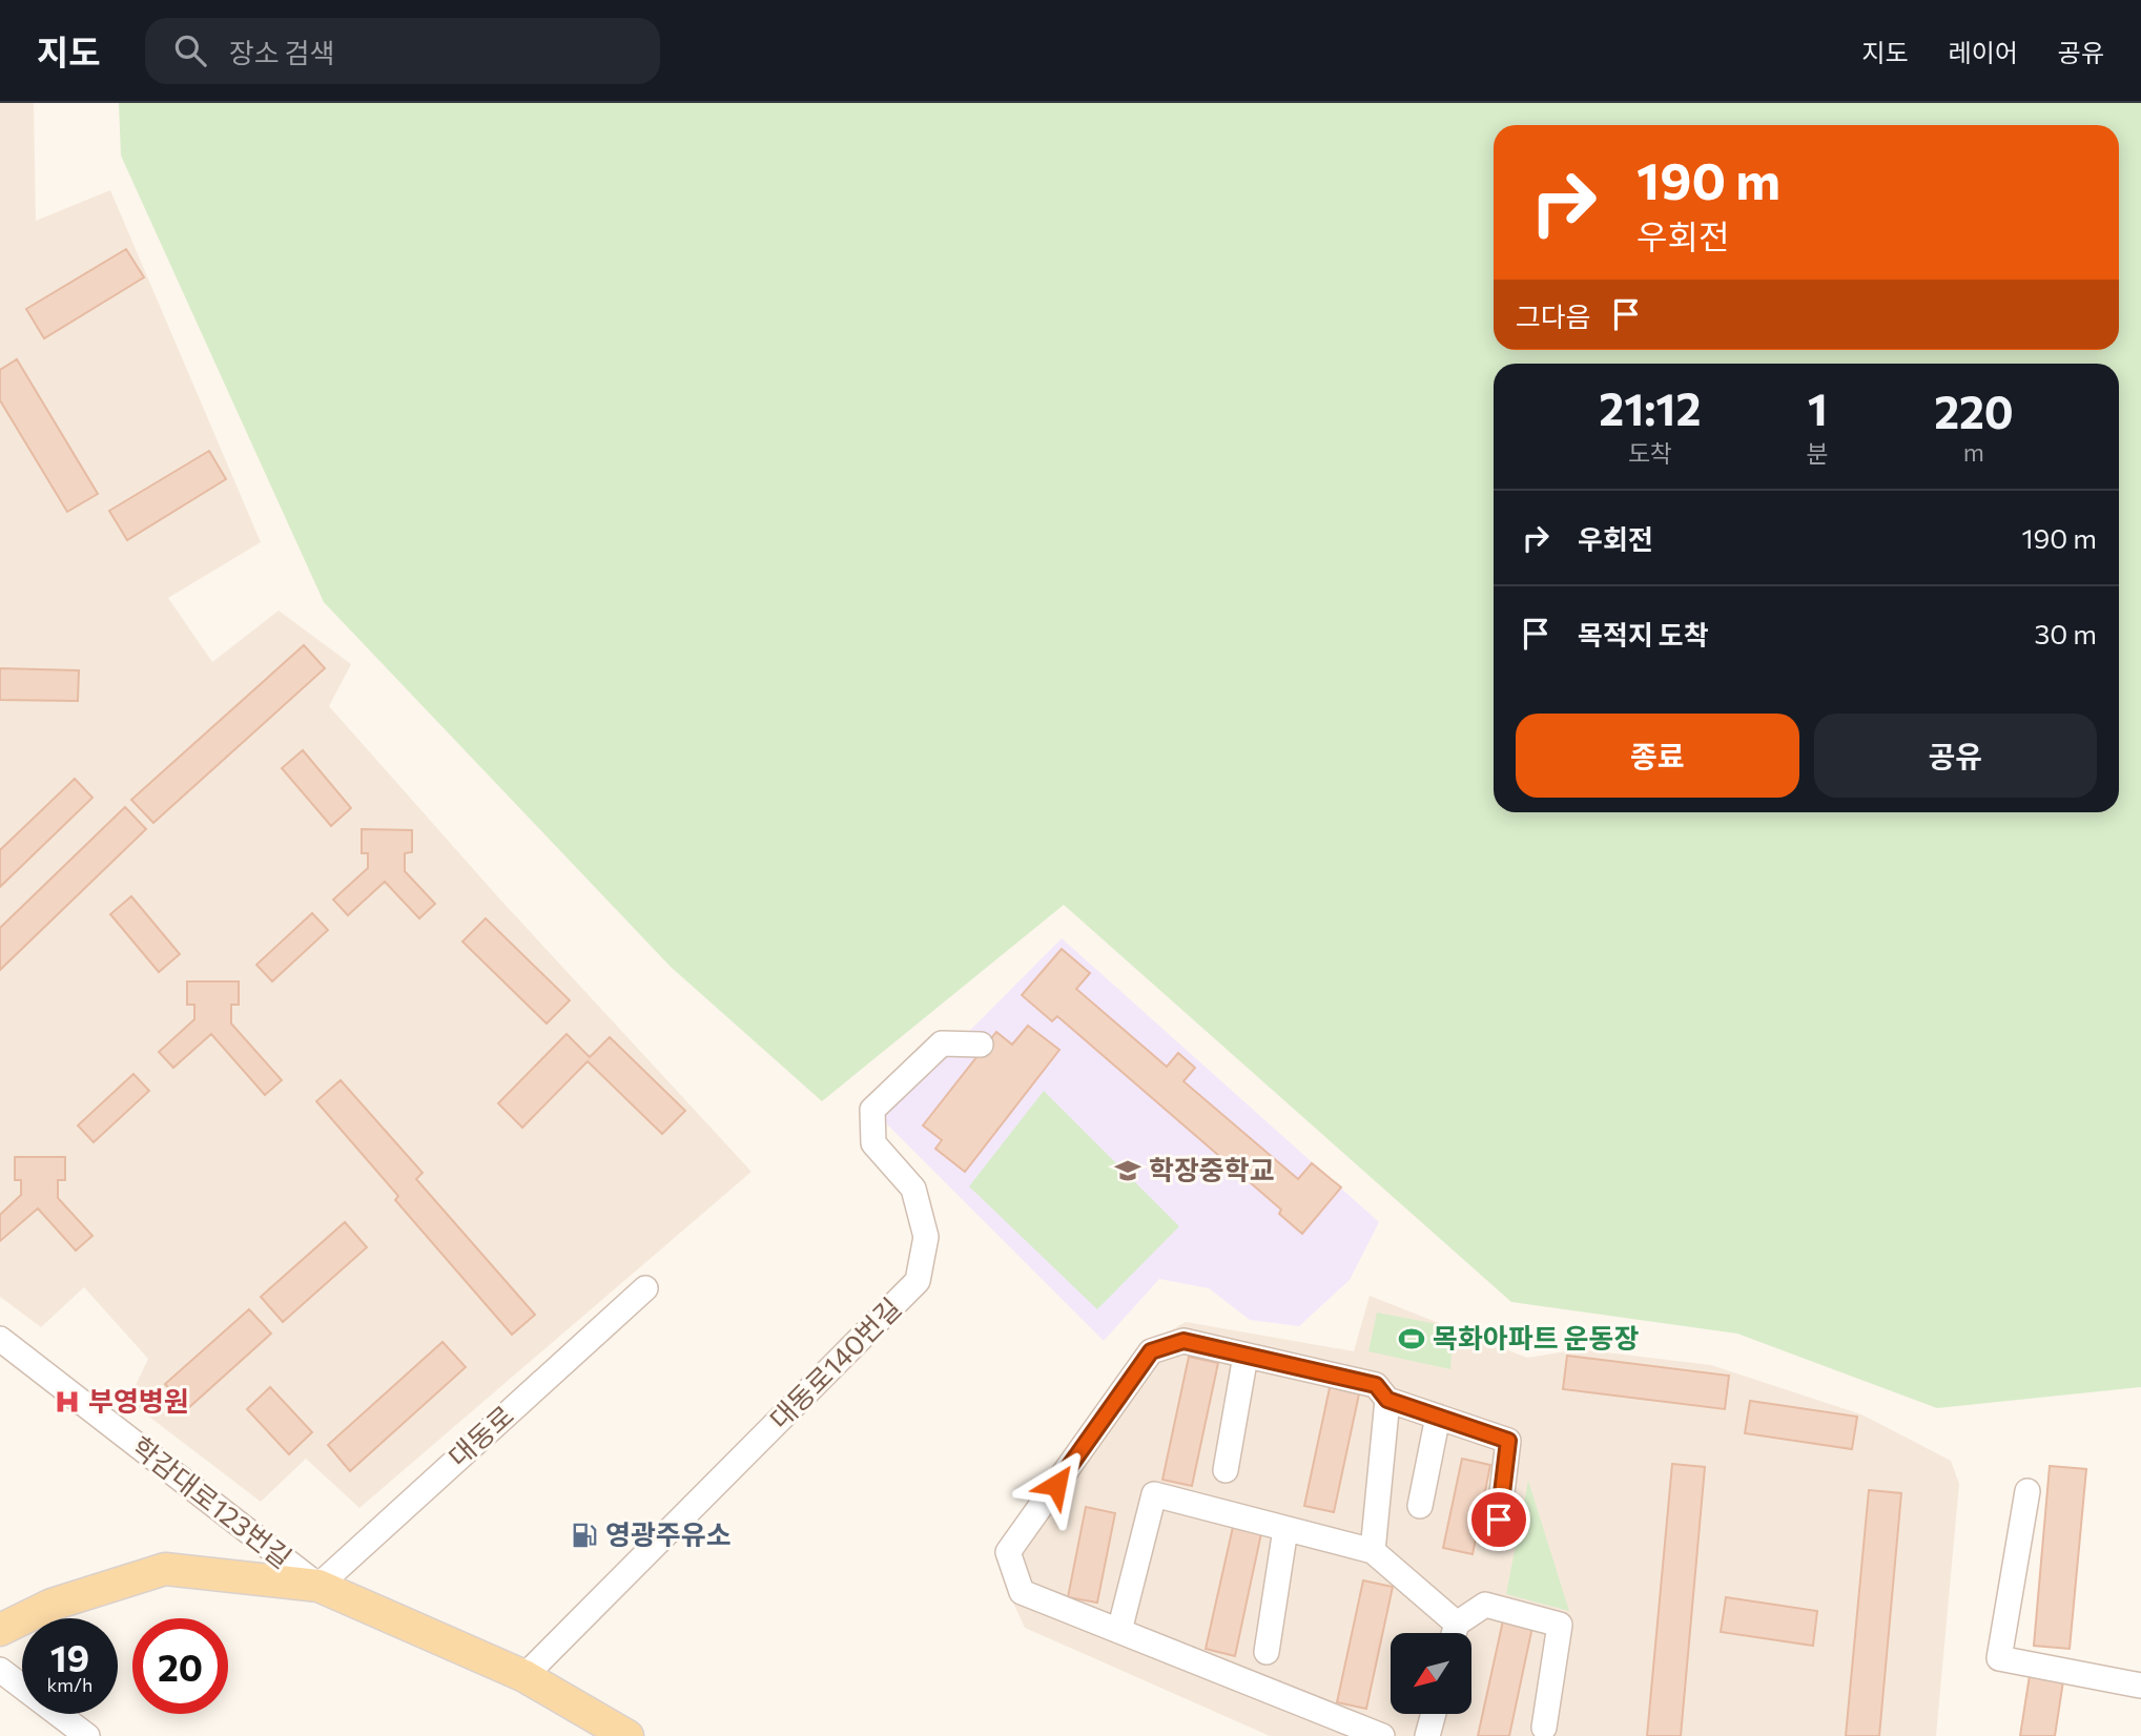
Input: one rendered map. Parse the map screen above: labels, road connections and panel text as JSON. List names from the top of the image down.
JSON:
{
  "streets": {
    "street": ["대동로140번길", "대동로", "학감대로123번길"]
  },
  "crossings": [
    ["대동로", "학감대로123번길"]
  ],
  "places": {
    "school or university": ["학장중학교"],
    "sports": ["목화아파트 운동장"],
    "hospital": ["부영병원"],
    "fuel station": ["영광주유소"]
  },
  "north": "bottom left",
  "page": {
    "header": "지도",
    "search": "장소 검색",
    "nav": ["지도", "레이어", "공유"],
    "turn": ["190 m", "우회전"],
    "then": "그다음",
    "eta": [
      "21:12",
      "도착",
      "1",
      "분",
      "220",
      "m"
    ],
    "list": [
      {
        "name": "우회전",
        "value": "190 m"
      },
      {
        "name": "목적지 도착",
        "value": "30 m"
      }
    ],
    "buttons": ["종료", "공유"],
    "speed": "19 km/h",
    "limit": "20"
  }
}
